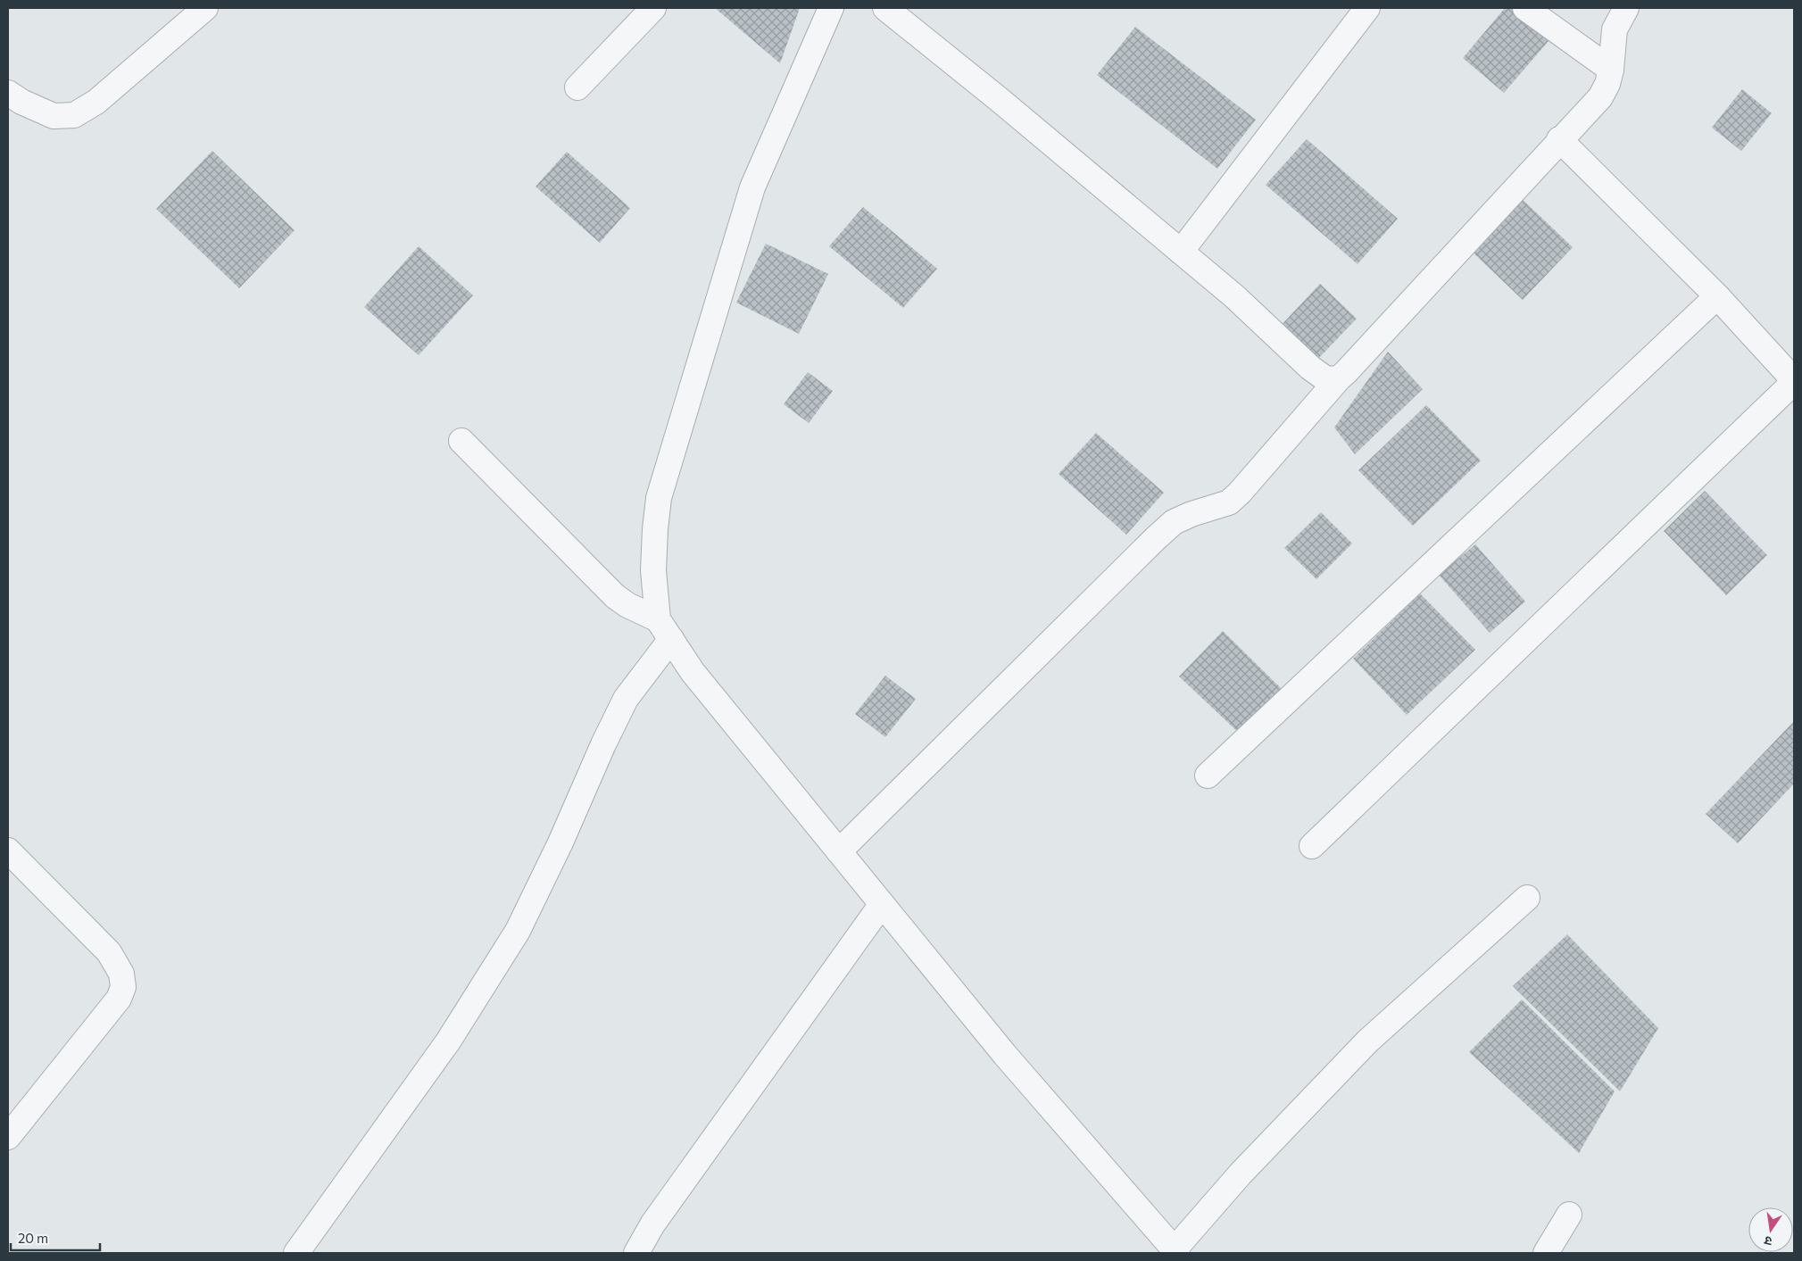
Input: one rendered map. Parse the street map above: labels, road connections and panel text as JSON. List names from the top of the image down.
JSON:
{
  "scale_bar": "20 m",
  "north": "bottom"
}
